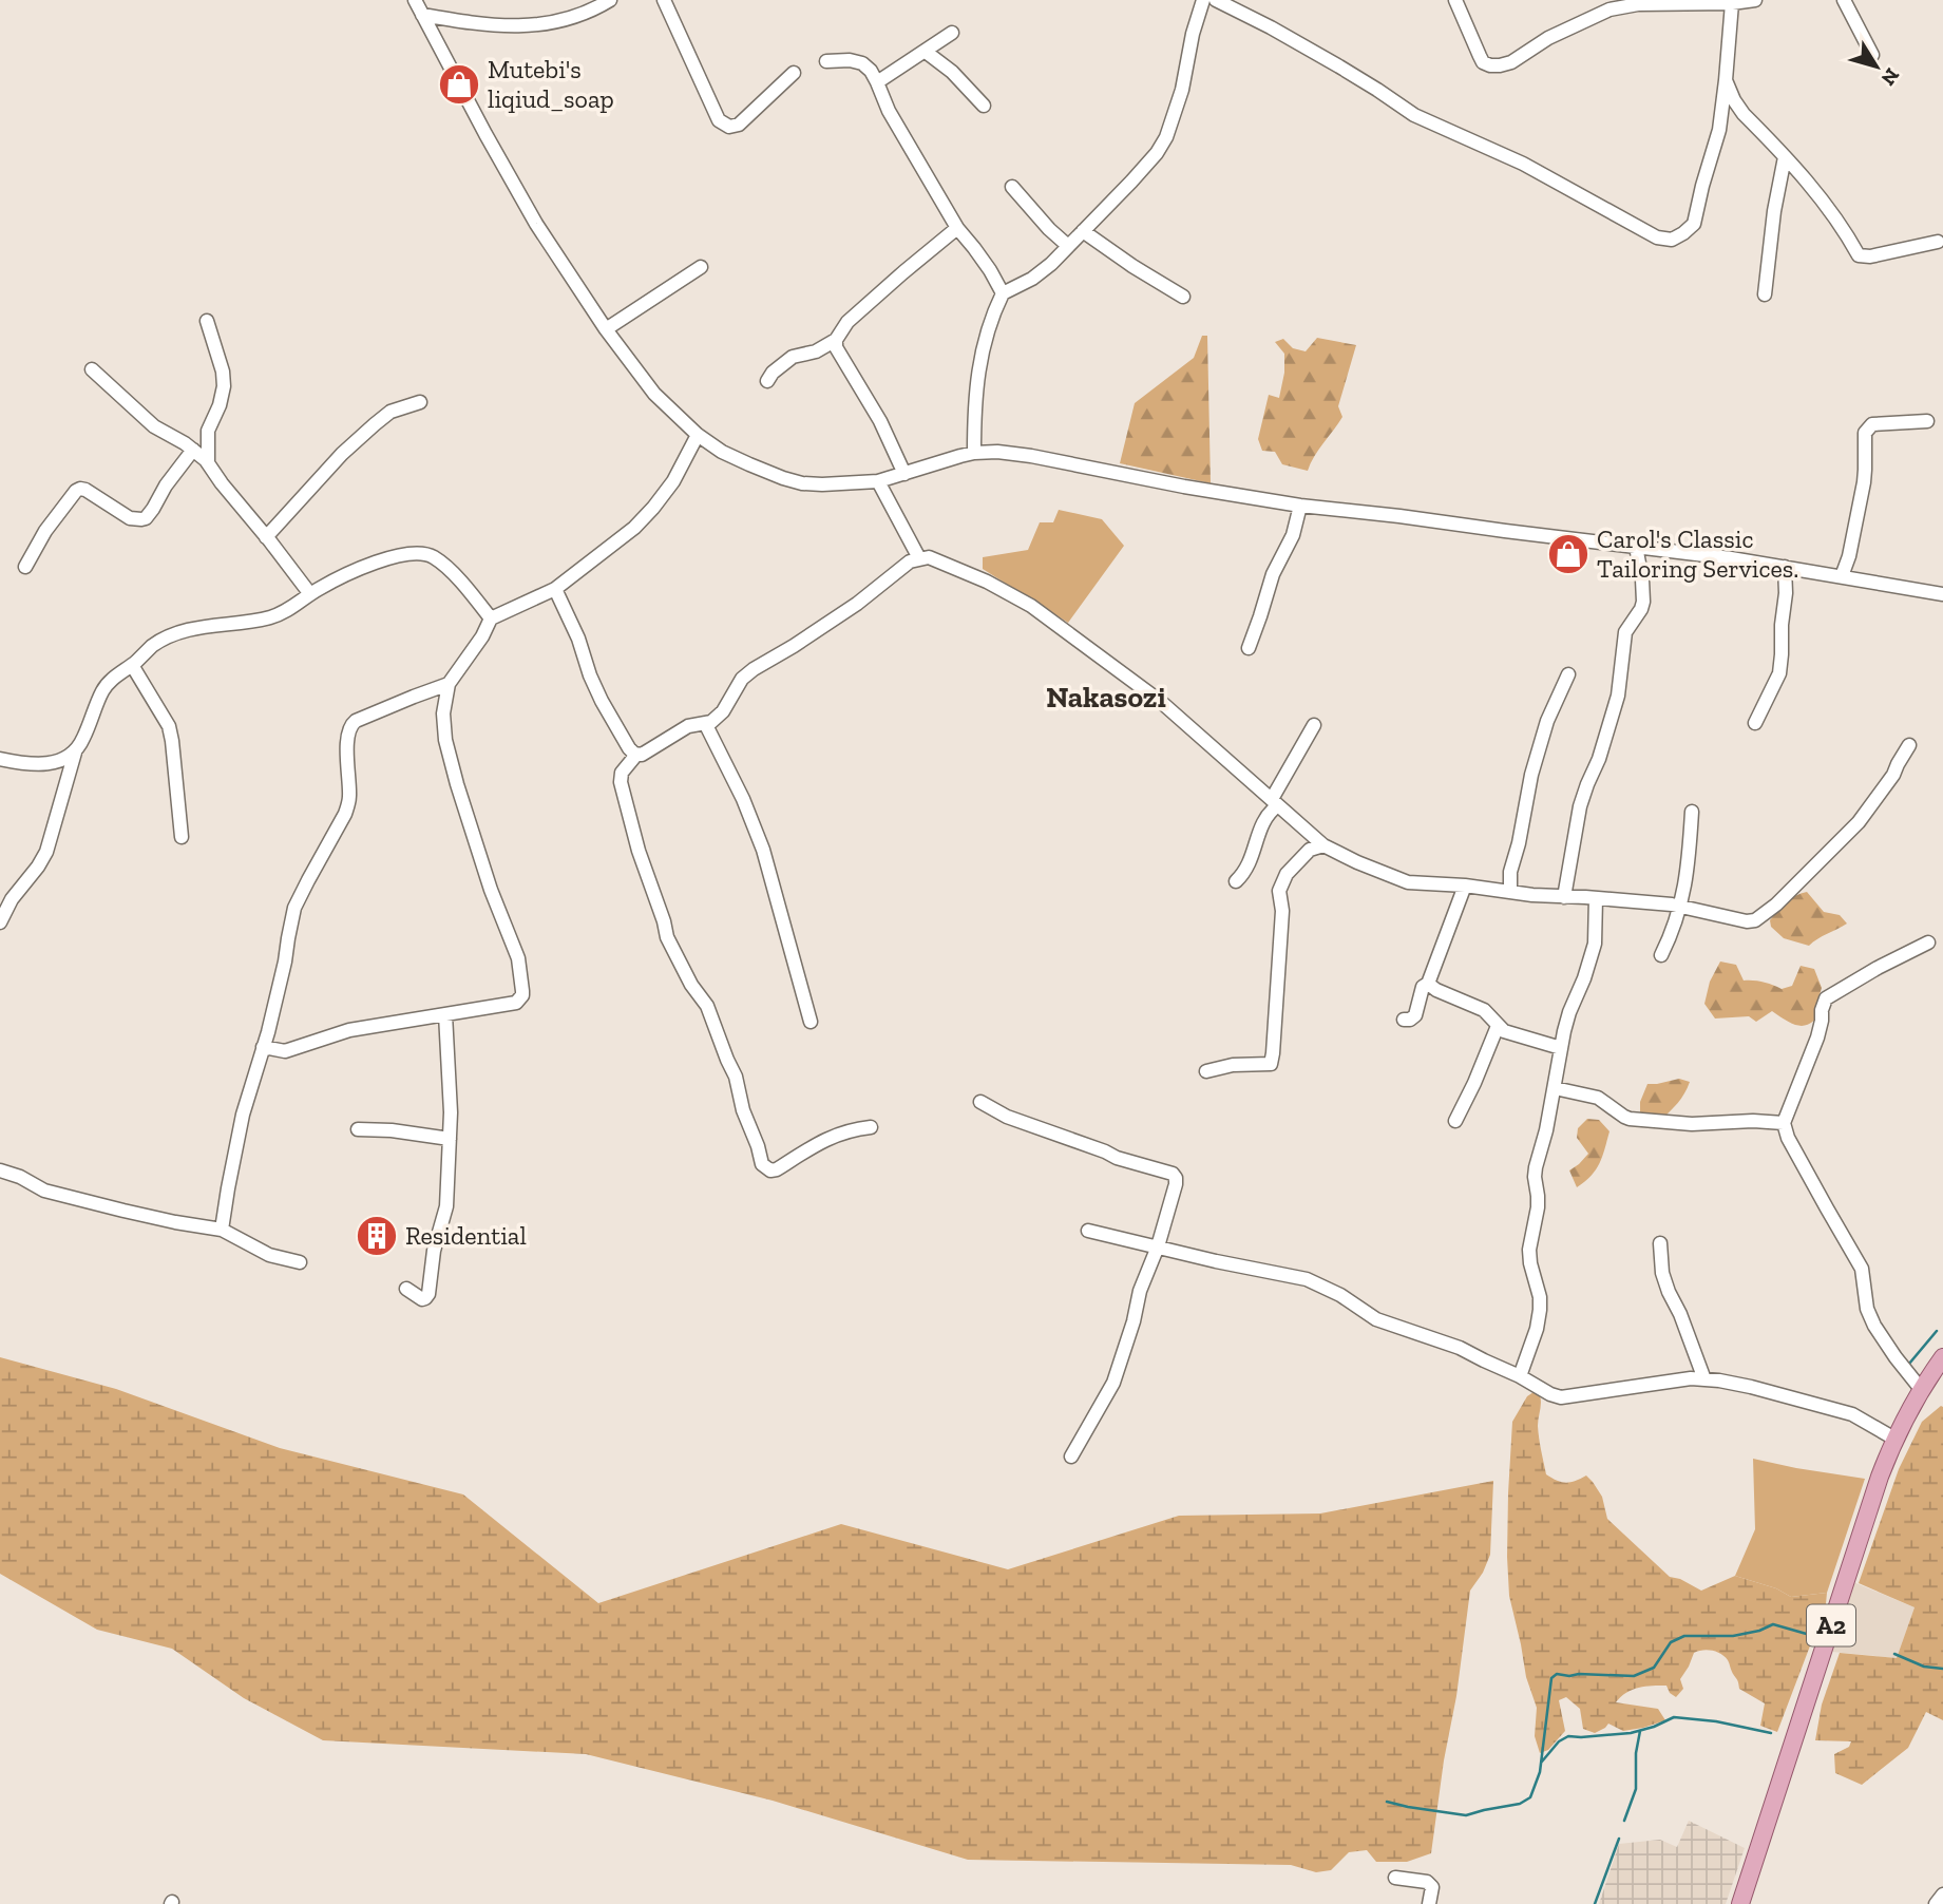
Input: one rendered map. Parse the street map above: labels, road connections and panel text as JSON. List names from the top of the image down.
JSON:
{
  "streets": {
    "main road": ["A2"]
  },
  "districts": ["Nakasozi"],
  "places": {
    "shop": ["Mutebi's liqiud_soap", "Carol's Classic Tailoring Services."],
    "building": ["Residential"]
  },
  "north": "bottom right"
}
